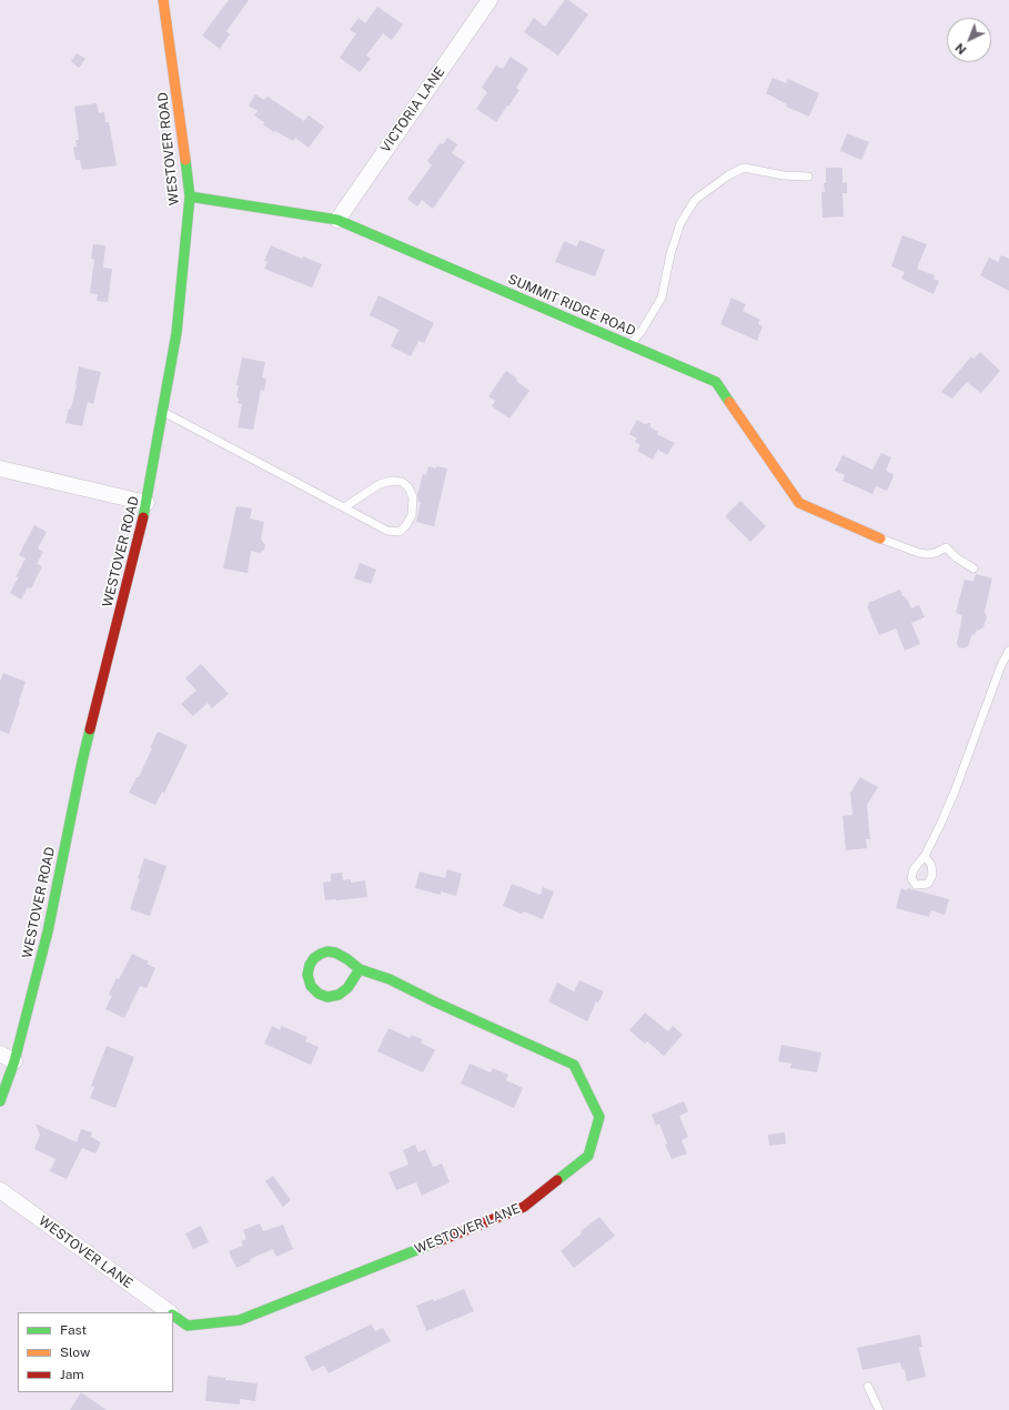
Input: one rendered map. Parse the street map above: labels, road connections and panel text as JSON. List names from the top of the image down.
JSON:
{
  "streets": {
    "street": [
      "VICTORIA LANE",
      "WESTOVER ROAD",
      "SUMMIT RIDGE ROAD",
      "WESTOVER LANE"
    ]
  },
  "crossings": [
    ["VICTORIA LANE", "SUMMIT RIDGE ROAD"],
    ["WESTOVER ROAD", "SUMMIT RIDGE ROAD"]
  ],
  "legend": ["Fast", "Slow", "Jam"],
  "north": "bottom left"
}
